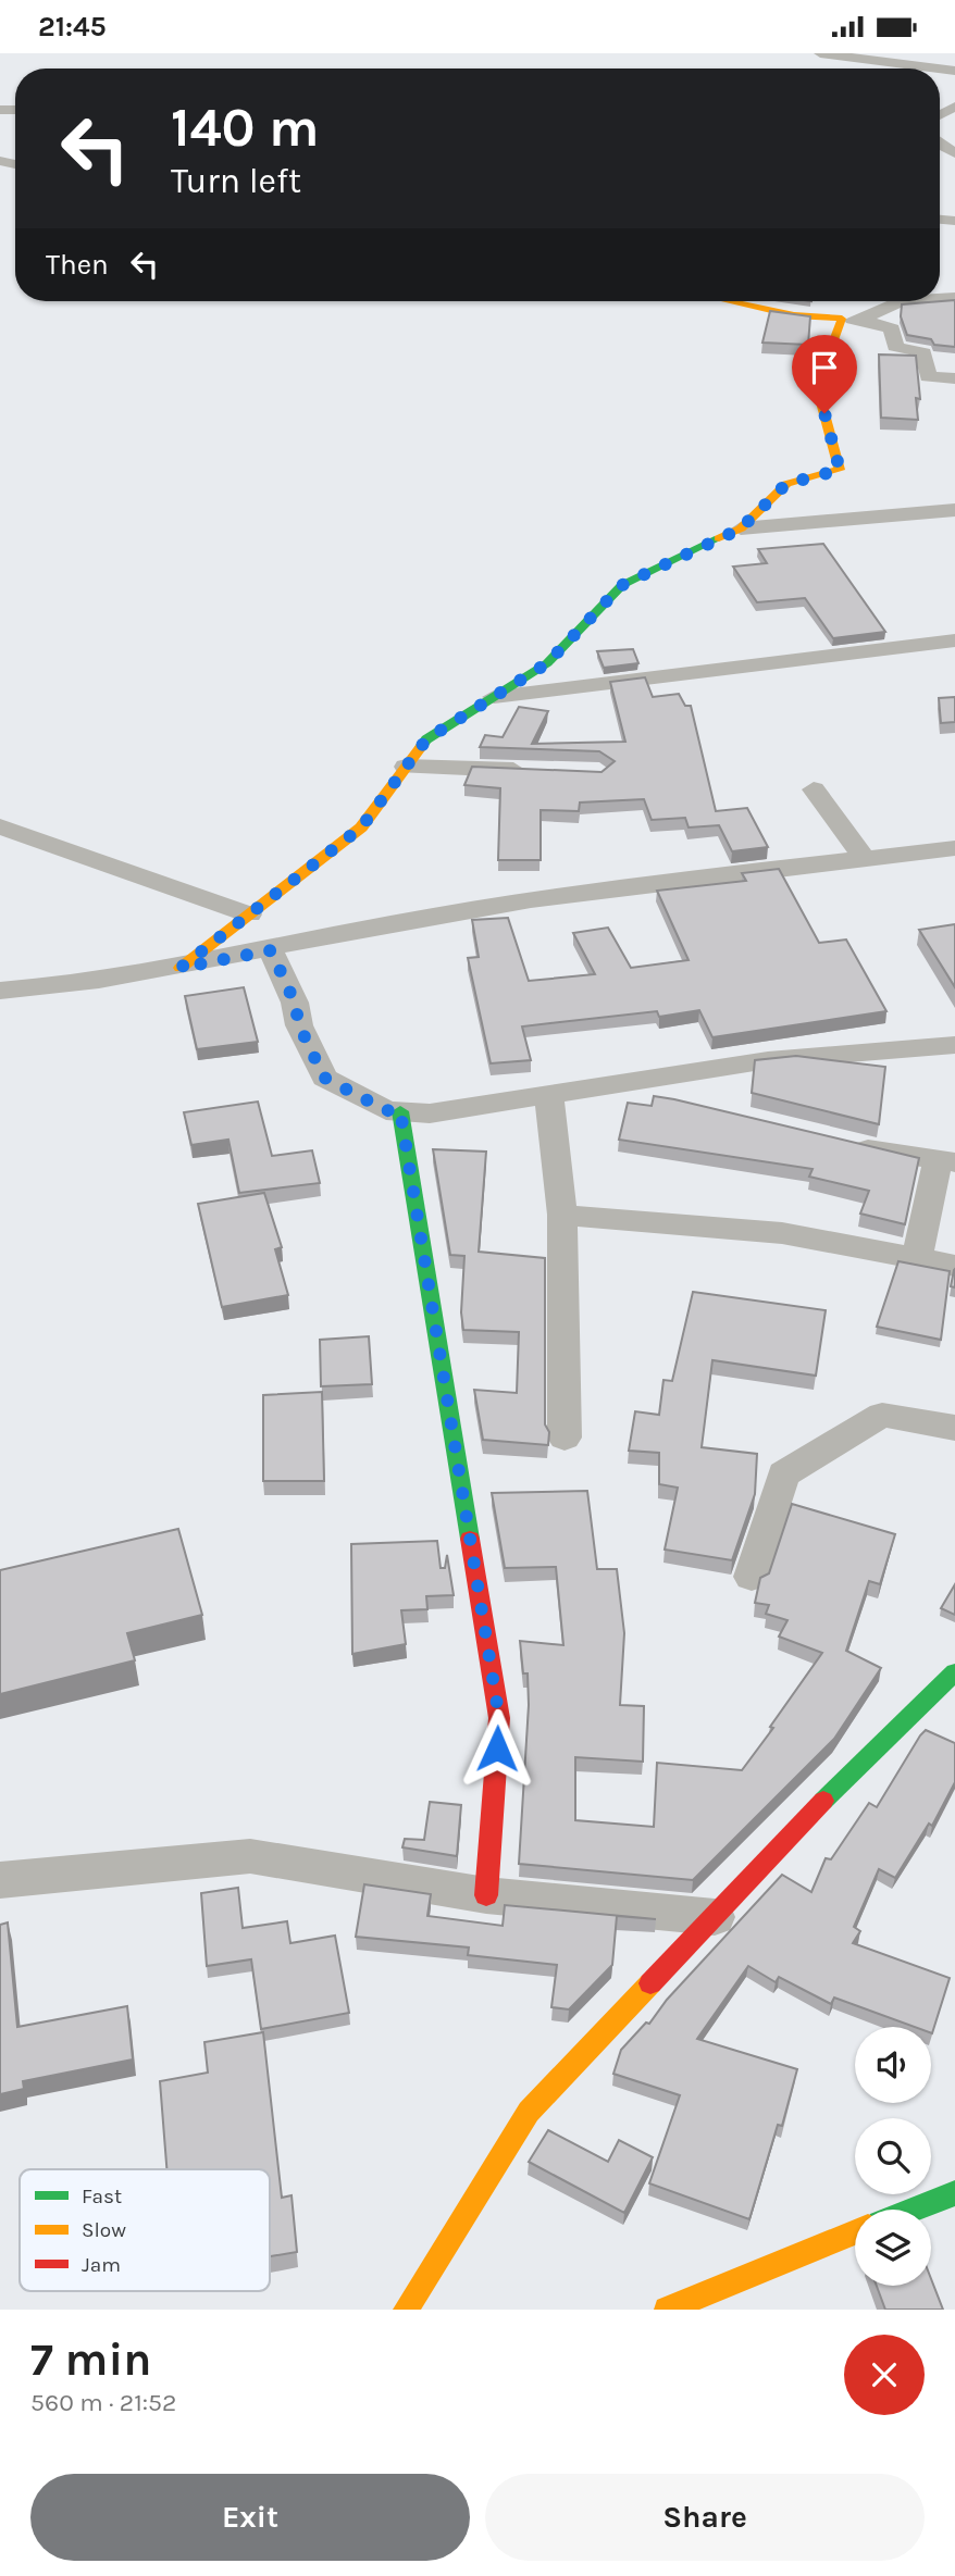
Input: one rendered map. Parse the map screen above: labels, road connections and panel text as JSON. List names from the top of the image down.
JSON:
{
  "legend": ["Fast", "Slow", "Jam"],
  "page": {
    "status": "21:45",
    "turn": ["140 m", "Turn left"],
    "then": "Then",
    "heading": ["7 min", "560 m · 21:52"],
    "buttons": ["Exit", "Share"]
  }
}
